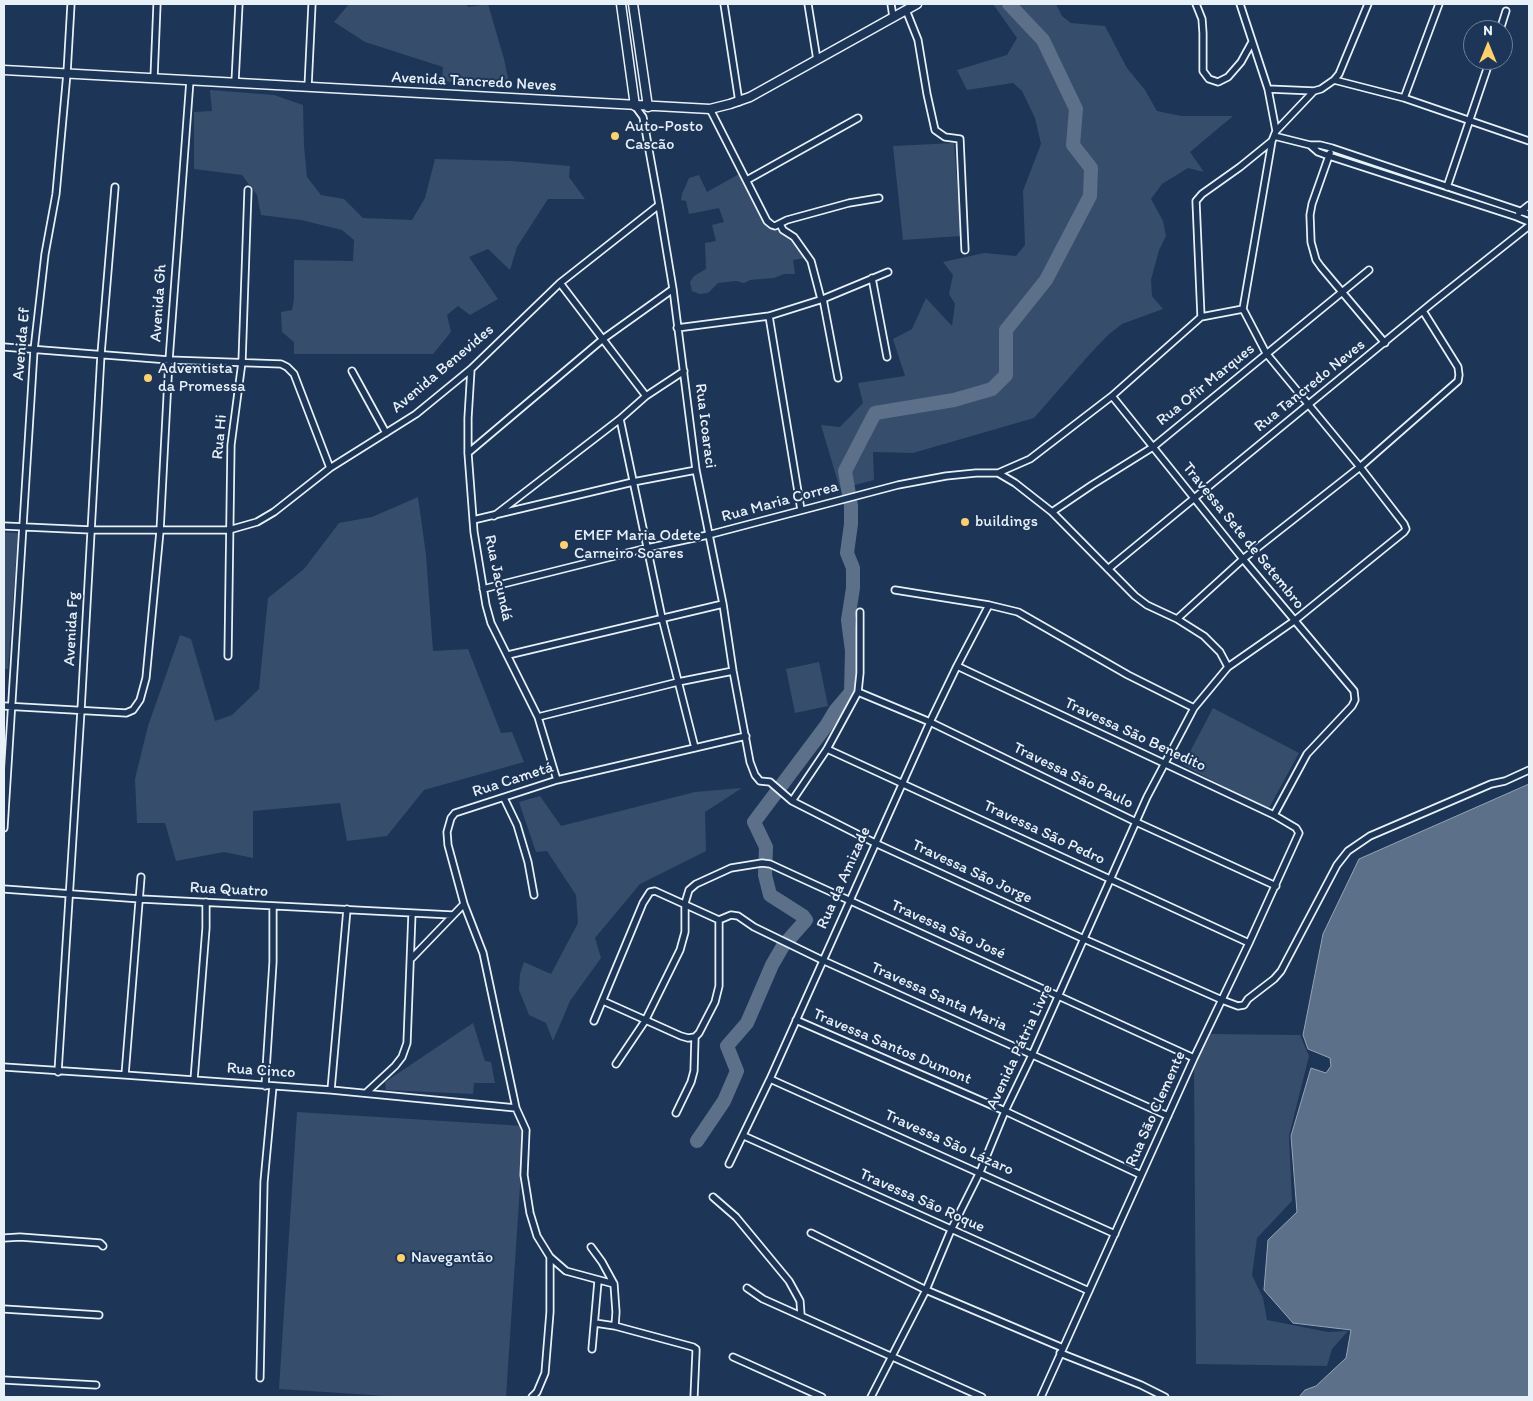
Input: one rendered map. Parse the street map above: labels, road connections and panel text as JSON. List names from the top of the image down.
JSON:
{
  "streets": {
    "street": [
      "Avenida Tancredo Neves",
      "Avenida Gh",
      "Avenida Ef",
      "Avenida Benevides",
      "Rua Ofir Marques",
      "Rua Tancredo Neves",
      "Rua Icoaraci",
      "Rua Hi",
      "Rua Maria Correa",
      "Travessa Sete de Setembro",
      "Rua Jacundá",
      "Avenida Fg",
      "Travessa São Benedito",
      "Travessa São Paulo",
      "Rua Cametá",
      "Travessa São Pedro",
      "Travessa São Jorge",
      "Rua da Amizade",
      "Rua Quatro",
      "Travessa São José",
      "Travessa Santa Maria",
      "Travessa Santos Dumont",
      "Avenida Pátria Livre",
      "Rua Cinco",
      "Rua São Clemente",
      "Travessa São Lázaro",
      "Travessa São Roque"
    ]
  },
  "crossings": [
    ["Avenida Tancredo Neves", "Avenida Gh"],
    ["Avenida Tancredo Neves", "Avenida Ef"],
    ["Avenida Tancredo Neves", "Rua Icoaraci"],
    ["Avenida Gh", "Avenida Benevides"],
    ["Avenida Gh", "Avenida Fg"],
    ["Avenida Ef", "Avenida Benevides"],
    ["Avenida Benevides", "Rua Icoaraci"],
    ["Avenida Benevides", "Rua Hi"],
    ["Avenida Benevides", "Rua Jacundá"],
    ["Avenida Benevides", "Avenida Fg"],
    ["Rua Ofir Marques", "Travessa Sete de Setembro"],
    ["Rua Tancredo Neves", "Travessa Sete de Setembro"],
    ["Rua Icoaraci", "Rua Maria Correa"],
    ["Rua Icoaraci", "Rua Cametá"],
    ["Rua Icoaraci", "Travessa São Jorge"],
    ["Rua Maria Correa", "Rua Jacundá"],
    ["Travessa Sete de Setembro", "Travessa São Benedito"],
    ["Travessa Sete de Setembro", "Avenida Pátria Livre"],
    ["Rua Jacundá", "Rua Cametá"],
    ["Avenida Fg", "Rua Quatro"],
    ["Avenida Fg", "Rua Cinco"],
    ["Travessa São Benedito", "Rua da Amizade"],
    ["Travessa São Benedito", "Avenida Pátria Livre"],
    ["Travessa São Benedito", "Rua São Clemente"],
    ["Travessa São Paulo", "Rua da Amizade"],
    ["Travessa São Paulo", "Avenida Pátria Livre"],
    ["Travessa São Paulo", "Rua São Clemente"],
    ["Rua Cametá", "Travessa São Jorge"],
    ["Rua Cametá", "Rua Cinco"],
    ["Travessa São Pedro", "Rua da Amizade"],
    ["Travessa São Pedro", "Avenida Pátria Livre"],
    ["Travessa São Pedro", "Rua São Clemente"],
    ["Travessa São Jorge", "Rua da Amizade"],
    ["Travessa São Jorge", "Avenida Pátria Livre"],
    ["Travessa São Jorge", "Rua São Clemente"],
    ["Rua da Amizade", "Travessa São José"],
    ["Rua da Amizade", "Travessa Santa Maria"],
    ["Rua da Amizade", "Travessa Santos Dumont"],
    ["Rua da Amizade", "Travessa São Lázaro"],
    ["Rua da Amizade", "Travessa São Roque"],
    ["Travessa São José", "Avenida Pátria Livre"],
    ["Travessa São José", "Rua São Clemente"],
    ["Travessa Santa Maria", "Avenida Pátria Livre"],
    ["Travessa Santa Maria", "Rua São Clemente"],
    ["Travessa Santos Dumont", "Avenida Pátria Livre"],
    ["Travessa Santos Dumont", "Rua São Clemente"],
    ["Avenida Pátria Livre", "Travessa São Lázaro"],
    ["Avenida Pátria Livre", "Travessa São Roque"],
    ["Rua São Clemente", "Travessa São Lázaro"],
    ["Rua São Clemente", "Travessa São Roque"]
  ],
  "places": [
    "Auto-Posto Cascão",
    "Adventista da Promessa",
    "buildings",
    "EMEF Maria Odete Carneiro Soares",
    "Navegantão"
  ],
  "north": "top"
}
